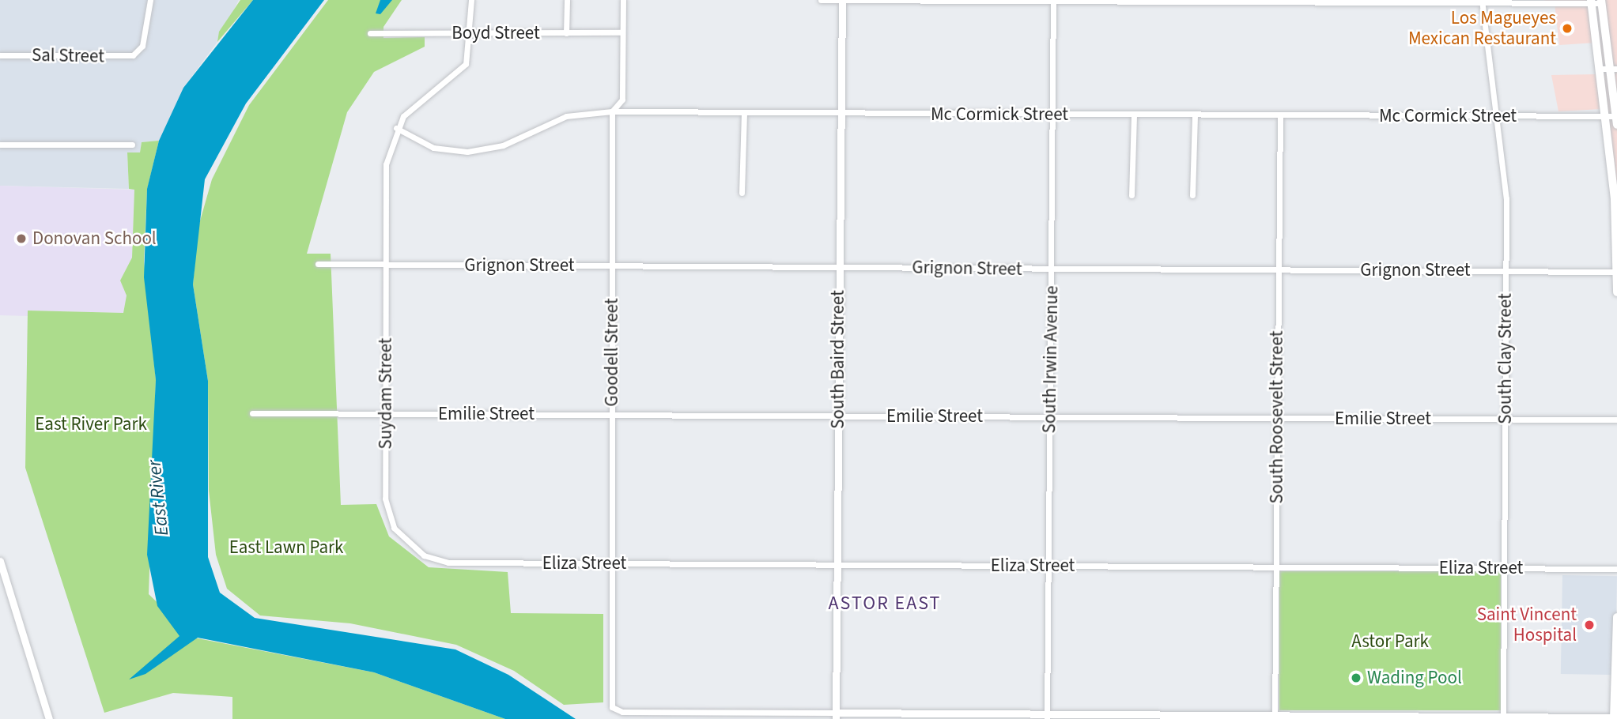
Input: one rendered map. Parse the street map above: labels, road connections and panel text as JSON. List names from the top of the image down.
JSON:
{
  "streets": {
    "street": [
      "Boyd Street",
      "Sal Street",
      "Mc Cormick Street",
      "Grignon Street",
      "Goodell Street",
      "South Clay Street",
      "South Baird Street",
      "South Irwin Avenue",
      "Suydam Street",
      "Emilie Street",
      "South Roosevelt Street",
      "Eliza Street"
    ]
  },
  "crossings": [
    ["Boyd Street", "Goodell Street"],
    ["Mc Cormick Street", "Goodell Street"],
    ["Mc Cormick Street", "South Clay Street"],
    ["Mc Cormick Street", "South Baird Street"],
    ["Mc Cormick Street", "South Irwin Avenue"],
    ["Mc Cormick Street", "Suydam Street"],
    ["Mc Cormick Street", "South Roosevelt Street"],
    ["Grignon Street", "Goodell Street"],
    ["Grignon Street", "South Clay Street"],
    ["Grignon Street", "South Baird Street"],
    ["Grignon Street", "South Irwin Avenue"],
    ["Grignon Street", "Suydam Street"],
    ["Grignon Street", "South Roosevelt Street"],
    ["Goodell Street", "South Baird Street"],
    ["Goodell Street", "Emilie Street"],
    ["Goodell Street", "Eliza Street"],
    ["South Clay Street", "Emilie Street"],
    ["South Clay Street", "Eliza Street"],
    ["South Baird Street", "Emilie Street"],
    ["South Baird Street", "Eliza Street"],
    ["South Irwin Avenue", "Emilie Street"],
    ["South Irwin Avenue", "Eliza Street"],
    ["Suydam Street", "Emilie Street"],
    ["Suydam Street", "Eliza Street"],
    ["Emilie Street", "South Roosevelt Street"],
    ["South Roosevelt Street", "Eliza Street"]
  ],
  "districts": ["ASTOR EAST"],
  "water": ["East River"],
  "parks": ["East River Park", "East Lawn Park", "Astor Park"],
  "places": [
    "Los Magueyes Mexican Restaurant",
    "Donovan School",
    "Saint Vincent Hospital",
    "Wading Pool"
  ]
}
